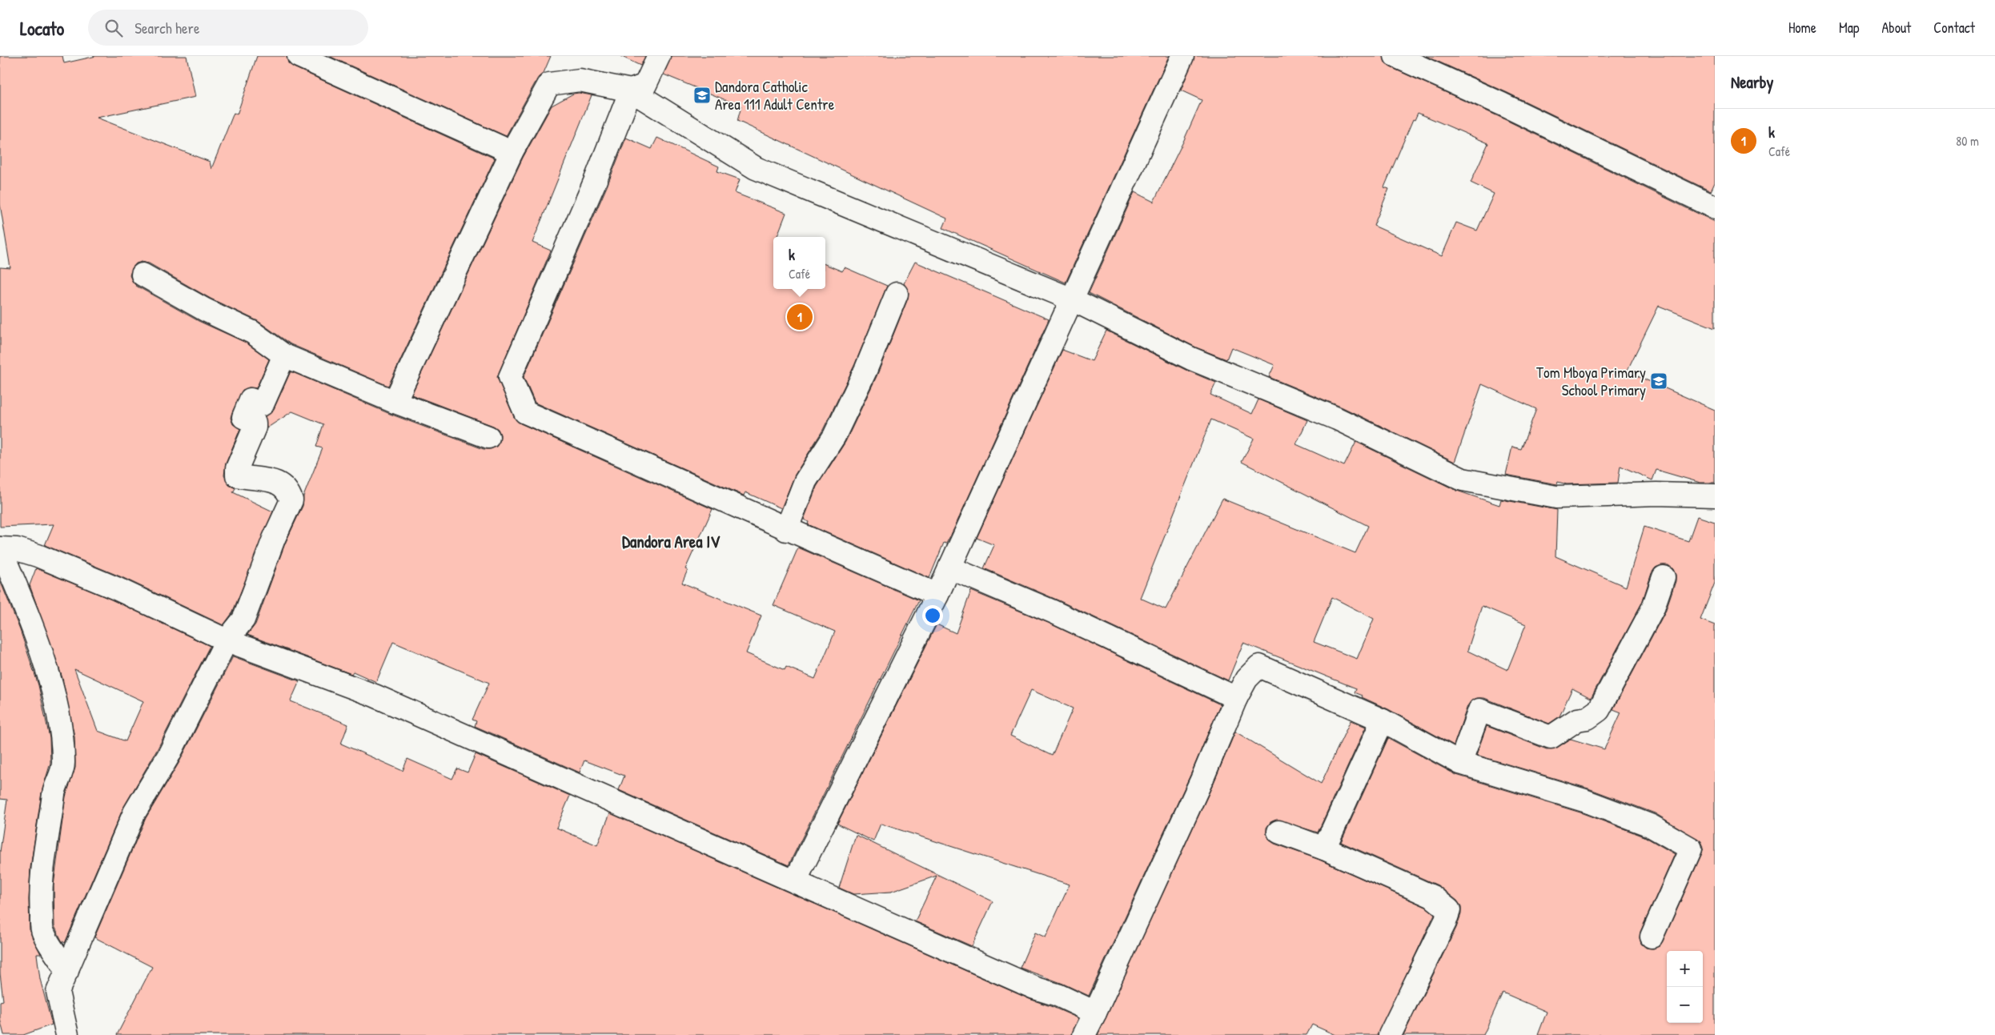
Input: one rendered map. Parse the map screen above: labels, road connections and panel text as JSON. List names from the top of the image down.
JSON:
{
  "districts": ["Dandora Area IV"],
  "places": {
    "school or university": ["Dandora Catholic Area 111 Adult Centre", "Tom Mboya Primary School Primary"]
  },
  "page": {
    "header": "Locato",
    "search": "Search here",
    "nav": [
      "Home",
      "Map",
      "About",
      "Contact"
    ],
    "heading": "Nearby",
    "list": [
      {
        "mark": "1",
        "name": "k",
        "note": "Café",
        "value": "80 m"
      }
    ],
    "popup": ["k", "Café"],
    "pins": "1",
    "map_buttons": ["+", "−"]
  }
}
